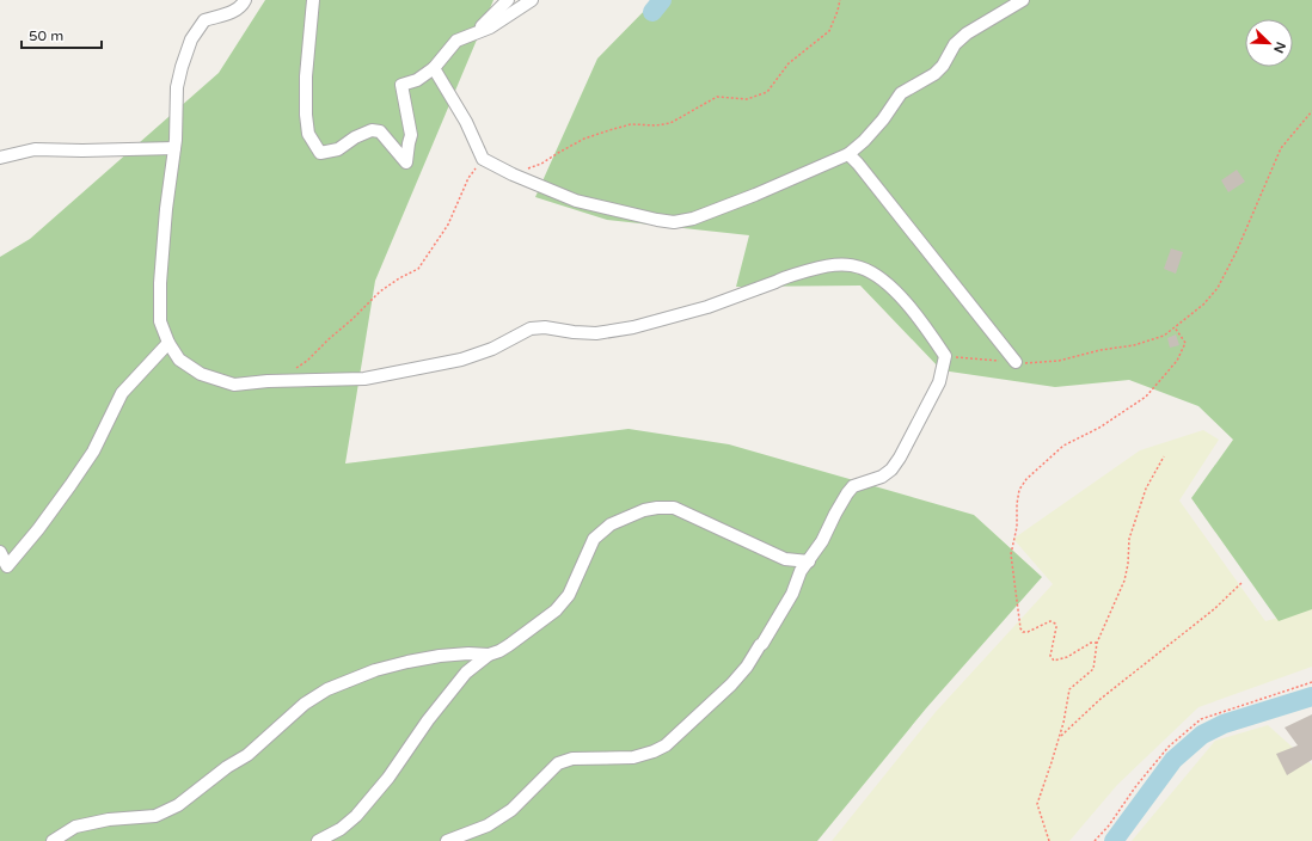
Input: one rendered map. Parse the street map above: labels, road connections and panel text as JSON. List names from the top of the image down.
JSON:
{
  "scale_bar": "50 m",
  "north": "bottom right"
}
